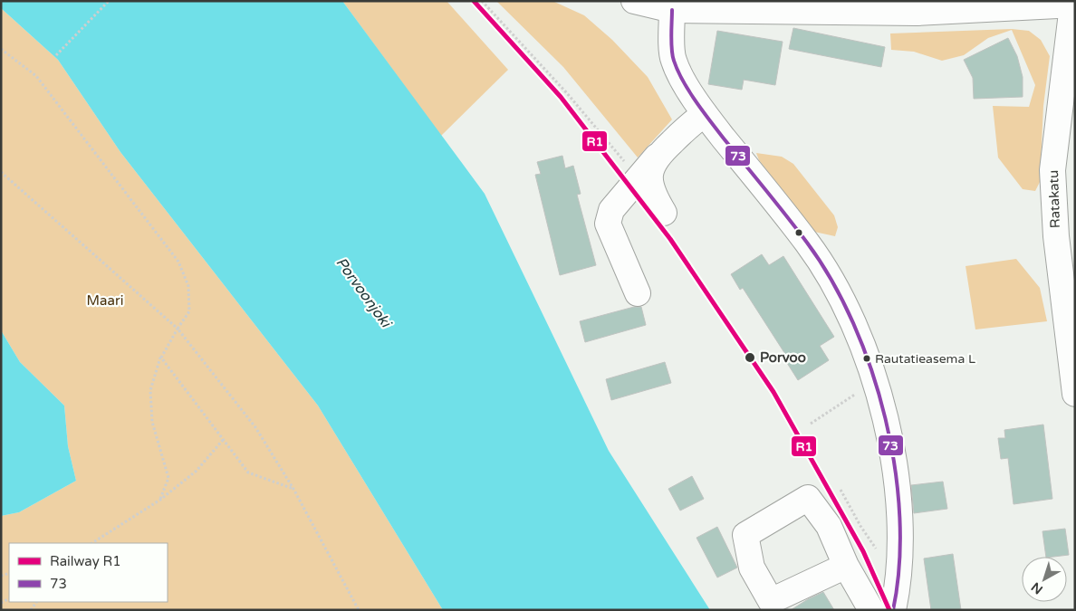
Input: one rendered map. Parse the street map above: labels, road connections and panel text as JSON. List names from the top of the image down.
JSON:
{
  "streets": {
    "street": ["Ratakatu"]
  },
  "water": ["Porvoonjoki"],
  "parks": ["Maari"],
  "places": ["Porvoo", "Rautatieasema L"],
  "lines": ["rail line R1", "transit line 73"],
  "legend": ["Railway R1", "73"],
  "north": "bottom left"
}
